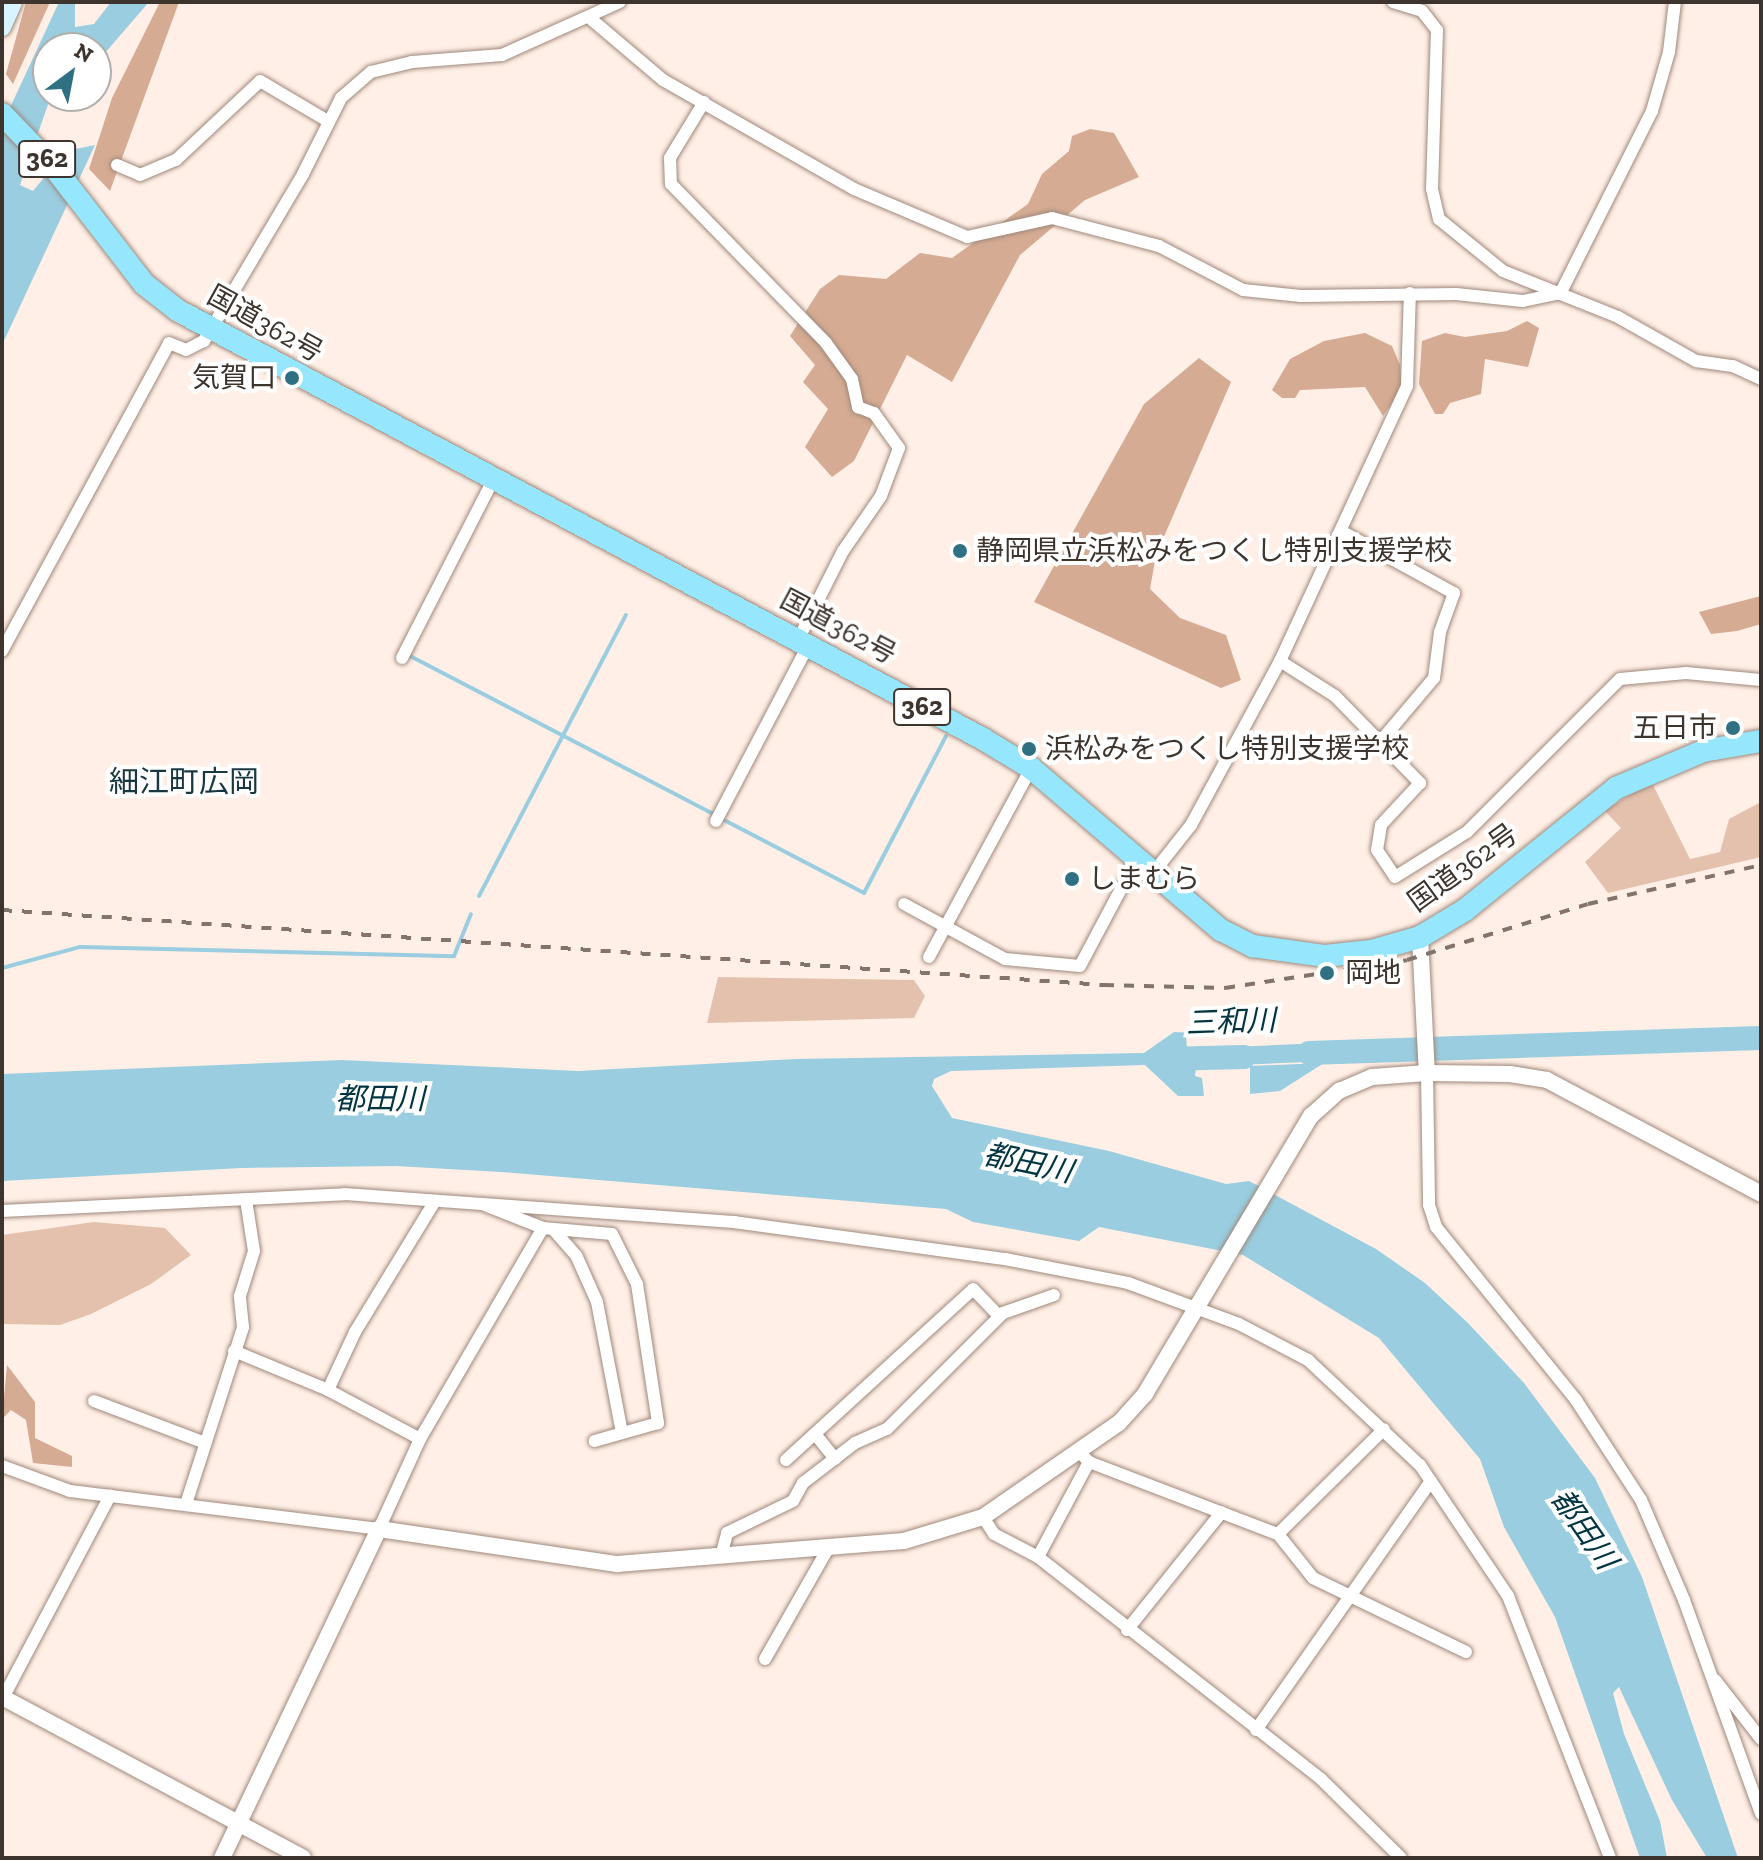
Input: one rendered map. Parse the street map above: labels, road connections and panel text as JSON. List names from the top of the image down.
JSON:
{
  "streets": {
    "highway": ["362", "国道362号"]
  },
  "districts": ["細江町広岡"],
  "water": ["三和川", "都田川"],
  "places": [
    "気賀口",
    "静岡県立浜松みをつくし特別支援学校",
    "五日市",
    "浜松みをつくし特別支援学校",
    "しまむら",
    "岡地"
  ],
  "north": "top right"
}
